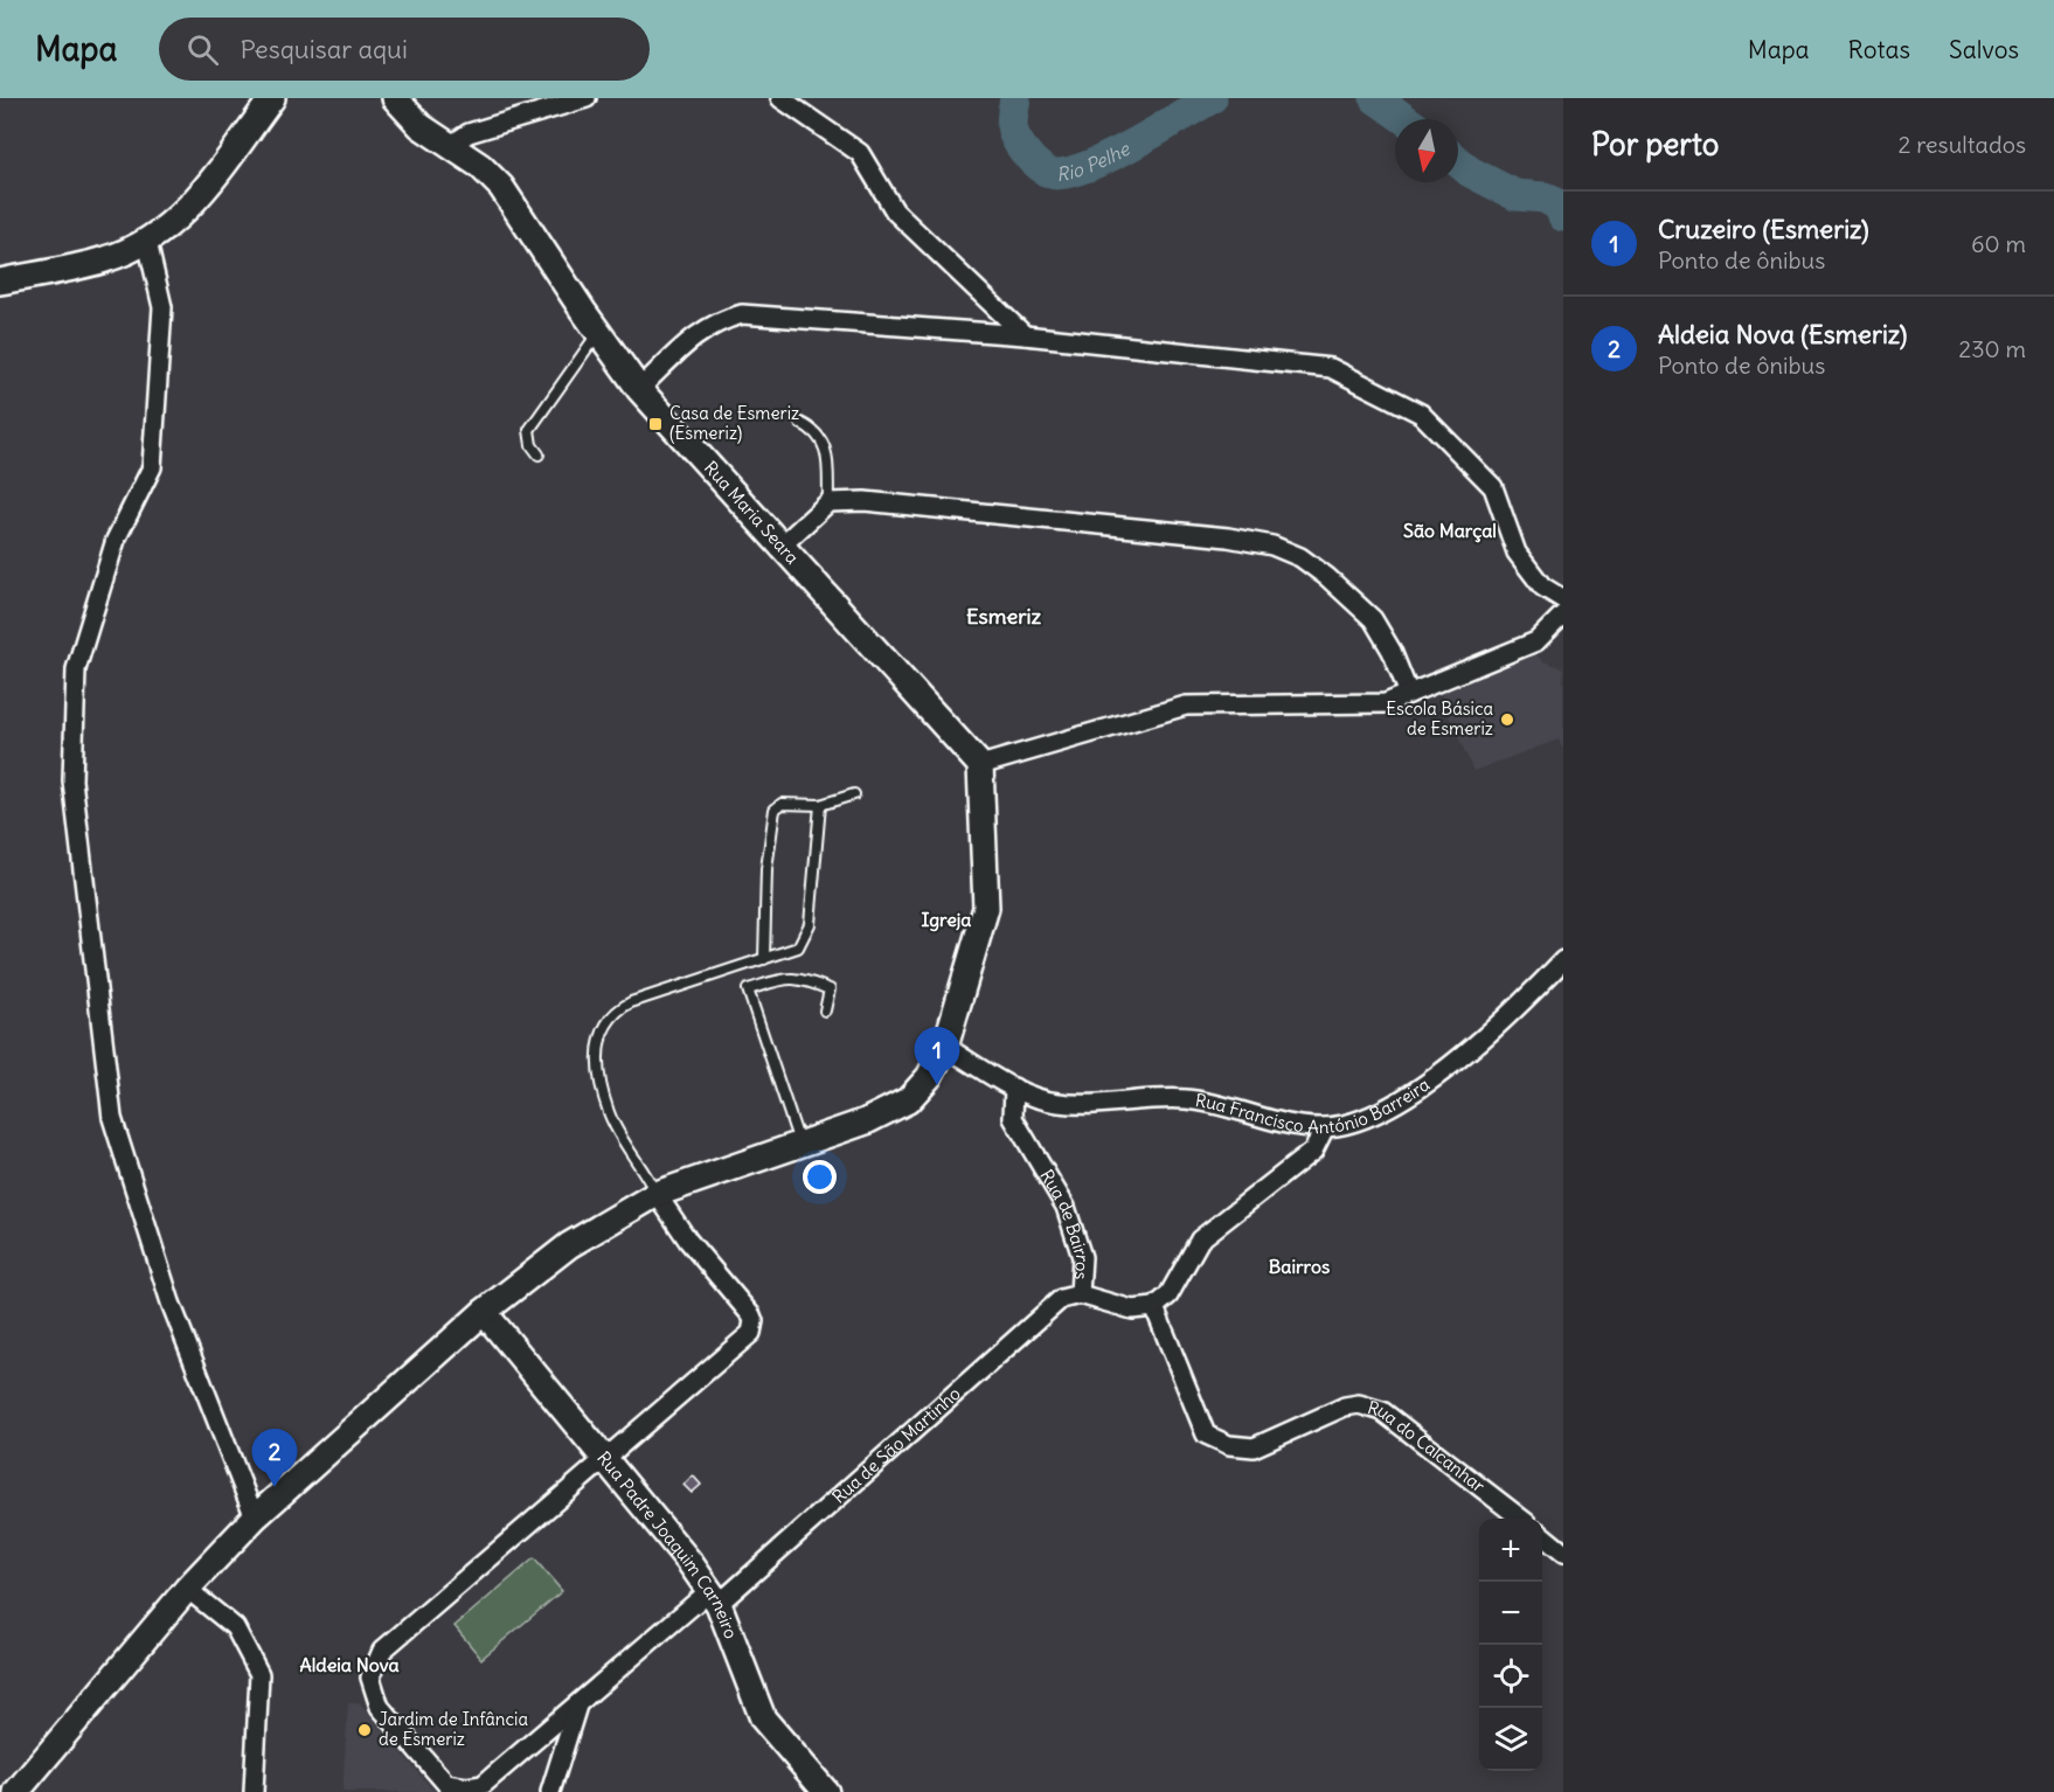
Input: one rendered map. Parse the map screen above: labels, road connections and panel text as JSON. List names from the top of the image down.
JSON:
{
  "streets": {
    "street": [
      "Rua Maria Seara",
      "Rua Francisco António Barreira",
      "Rua de Bairros",
      "Rua de São Martinho",
      "Rua do Calcanhar",
      "Rua Padre Joaquim Carneiro"
    ]
  },
  "crossings": [
    ["Rua Francisco António Barreira", "Rua de Bairros"],
    ["Rua de Bairros", "Rua de São Martinho"],
    ["Rua de Bairros", "Rua do Calcanhar"],
    ["Rua de São Martinho", "Rua Padre Joaquim Carneiro"]
  ],
  "districts": [
    "São Marçal",
    "Esmeriz",
    "Igreja",
    "Bairros",
    "Aldeia Nova"
  ],
  "water": ["Rio Pelhe"],
  "places": {
    "transit": ["Casa de Esmeriz (Esmeriz)"],
    "other": ["Escola Básica de Esmeriz", "Jardim de Infância de Esmeriz"]
  },
  "north": "bottom",
  "page": {
    "header": "Mapa",
    "search": "Pesquisar aqui",
    "nav": ["Mapa", "Rotas", "Salvos"],
    "heading": ["Por perto", "2 resultados"],
    "list": [
      {
        "mark": "1",
        "name": "Cruzeiro (Esmeriz)",
        "note": "Ponto de ônibus",
        "value": "60 m"
      },
      {
        "mark": "2",
        "name": "Aldeia Nova (Esmeriz)",
        "note": "Ponto de ônibus",
        "value": "230 m"
      }
    ],
    "pins": ["1", "2"],
    "map_buttons": ["+", "−"]
  }
}
